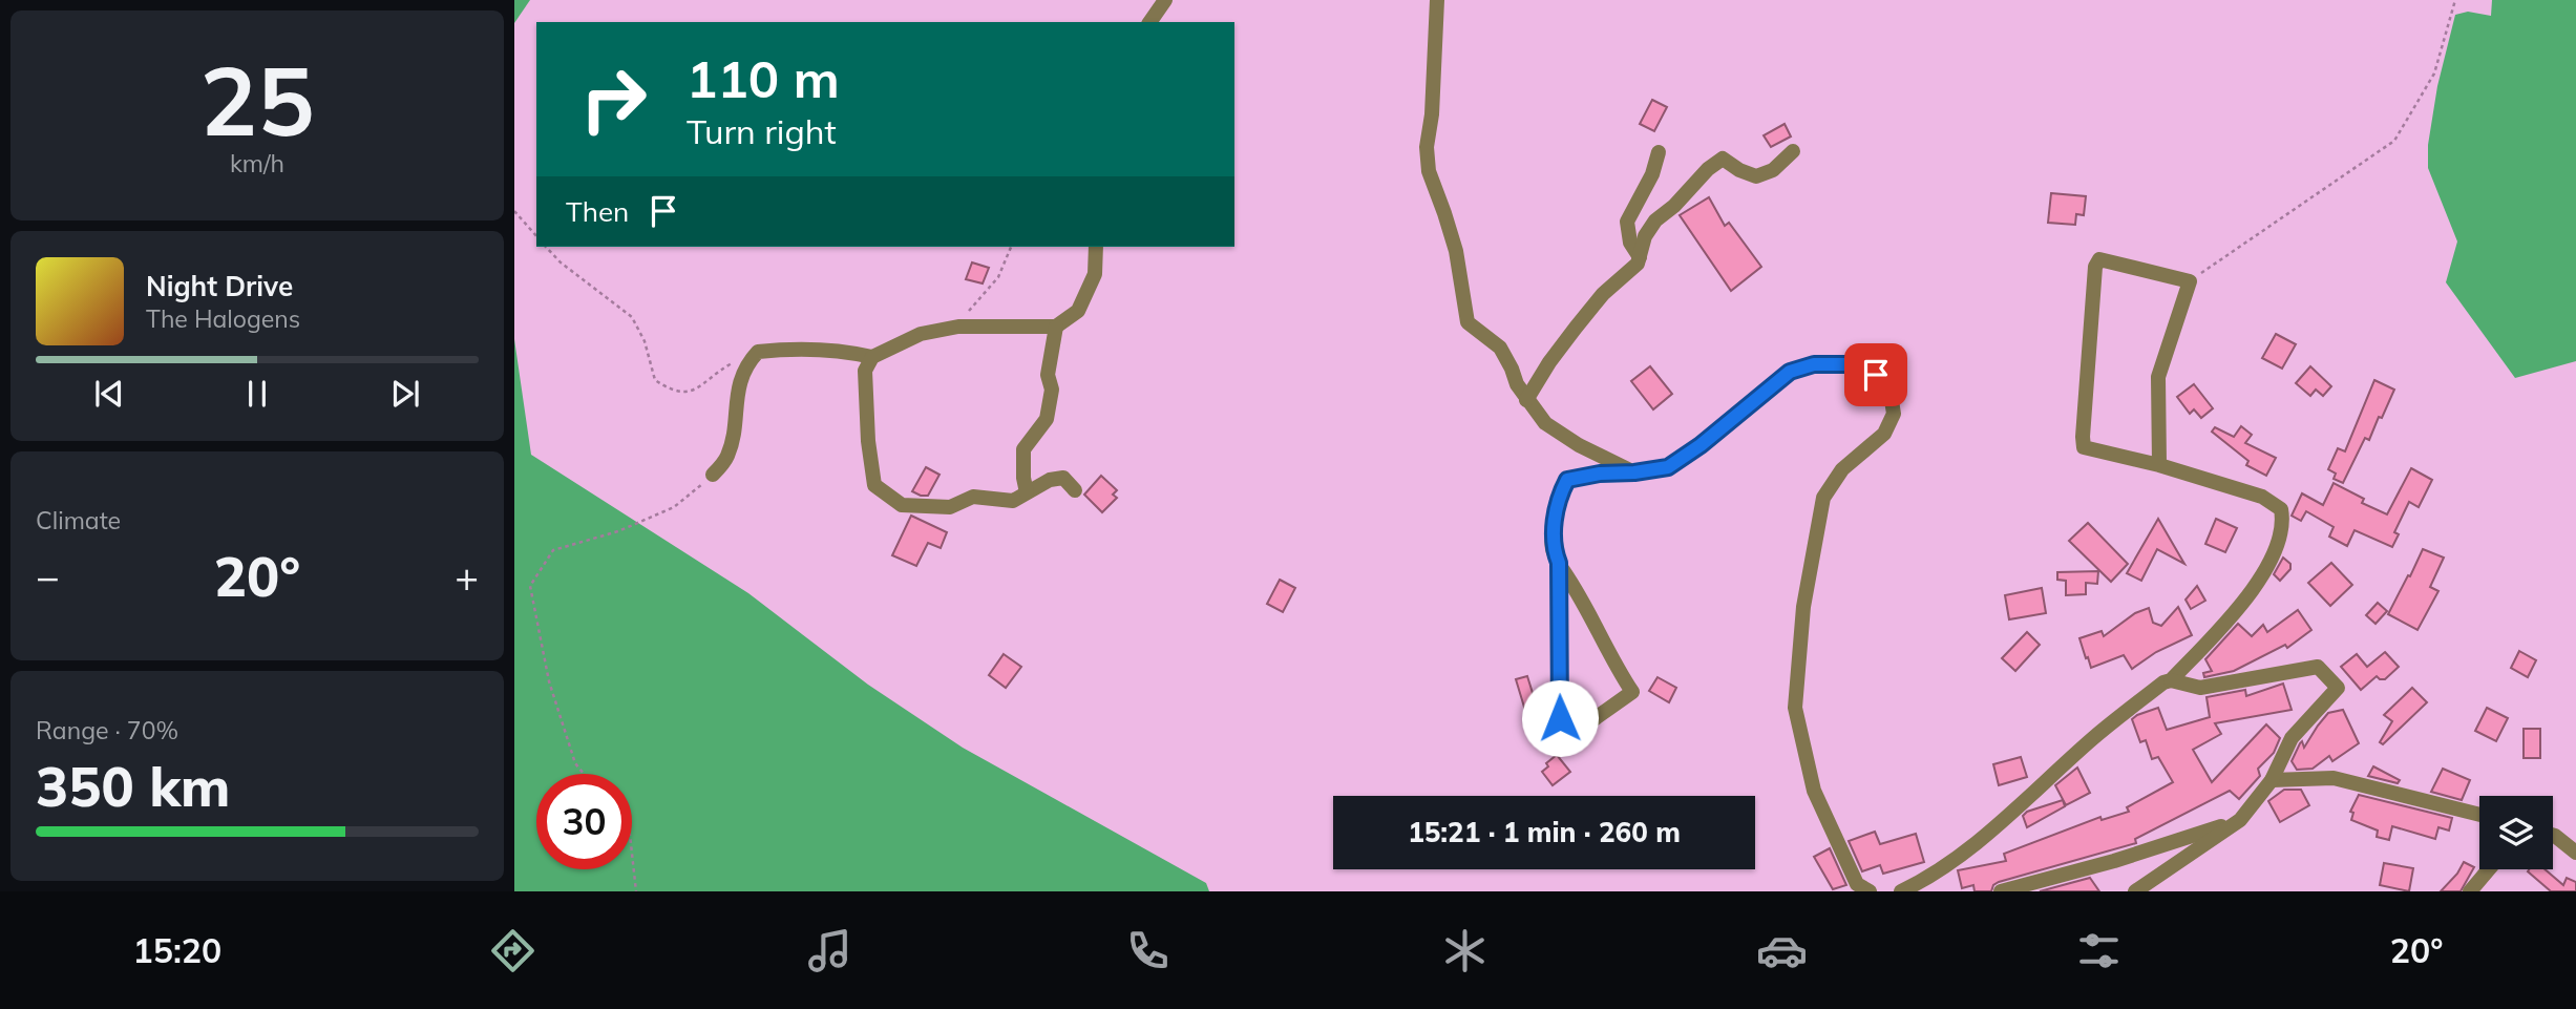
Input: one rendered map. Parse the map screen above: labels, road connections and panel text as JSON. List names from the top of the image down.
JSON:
{
  "page": {
    "tile": [
      ["25", "km/h"],
      "Climate",
      ["Range · 70%", "350 km"]
    ],
    "turn": ["110 m", "Turn right"],
    "then": "Then",
    "song": ["Night Drive", "The Halogens"],
    "heat": ["−", "20°", "+"],
    "limit": "30",
    "trip": "15:21 · 1 min · 260 m",
    "tabs": ["15:20", "20°"]
  }
}
